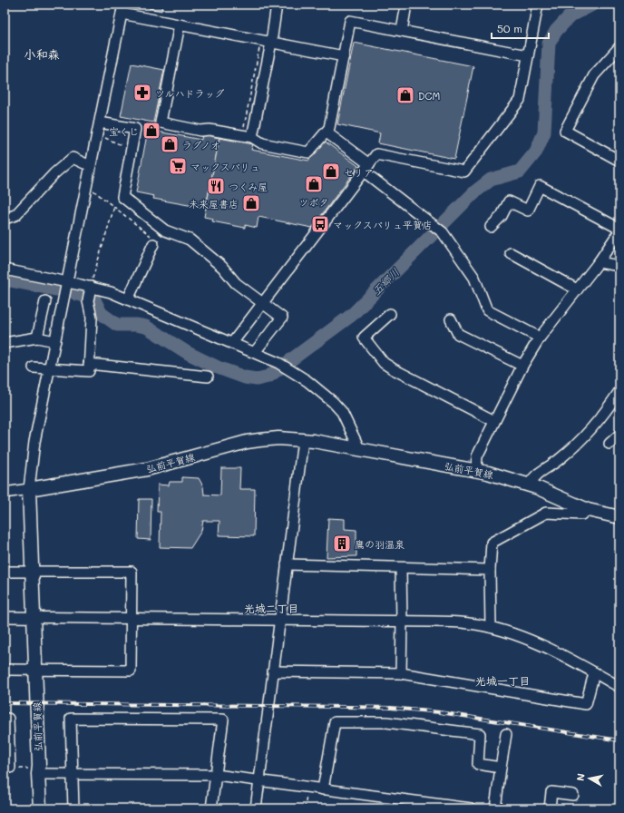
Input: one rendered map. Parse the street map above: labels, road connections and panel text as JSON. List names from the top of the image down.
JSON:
{
  "streets": {
    "main road": ["弘前平賀線"]
  },
  "districts": ["小和森", "光城二丁目", "光城一丁目"],
  "water": ["五郷川"],
  "places": {
    "pharmacy": ["ツルハドラッグ"],
    "shop": [
      "DCM",
      "宝くじ",
      "ラグノオ",
      "セリア",
      "ツボタ",
      "未来屋書店"
    ],
    "supermarket": ["マックスバリュ"],
    "restaurant": ["つくみ屋"],
    "bus stop": ["マックスバリュ平賀店"],
    "building": ["鷹の羽温泉"]
  },
  "scale_bar": "50 m",
  "north": "left"
}
